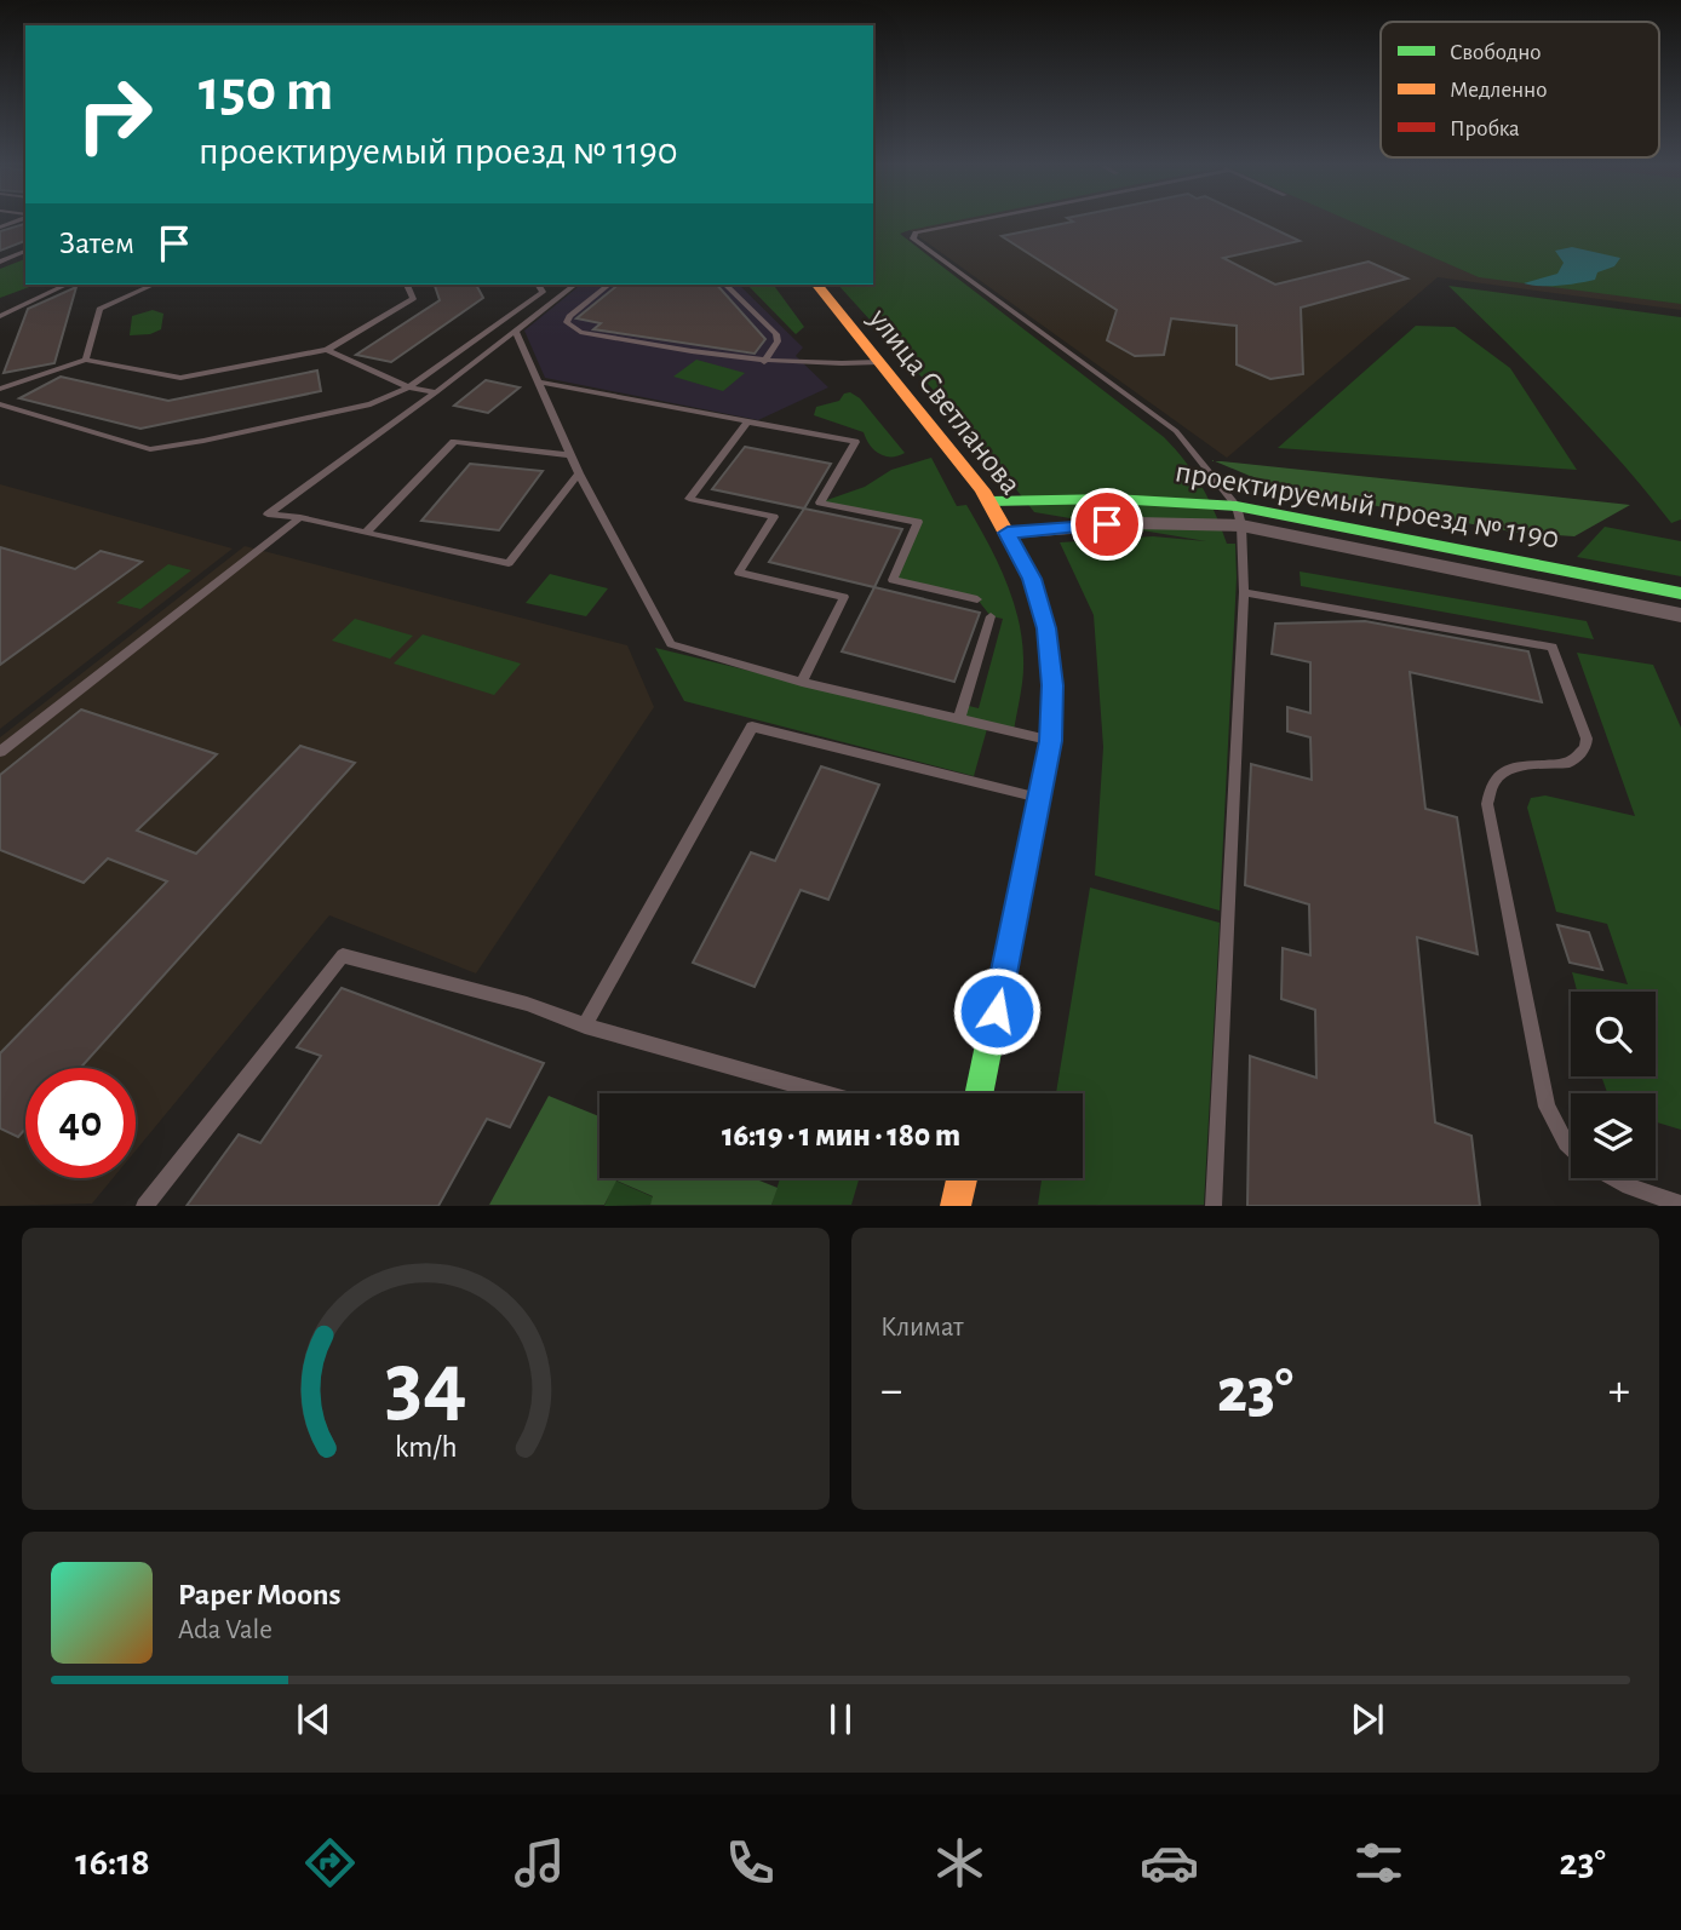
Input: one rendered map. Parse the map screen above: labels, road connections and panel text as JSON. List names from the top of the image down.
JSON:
{
  "streets": {
    "street": ["улица Светланова", "проектируемый проезд № 1190"]
  },
  "crossings": [
    ["улица Светланова", "проектируемый проезд № 1190"]
  ],
  "legend": ["Свободно", "Медленно", "Пробка"],
  "page": {
    "turn": ["150 m", "проектируемый проезд № 1190"],
    "then": "Затем",
    "limit": "40",
    "trip": "16:19 · 1 мин · 180 m",
    "tile": "Климат",
    "heat": ["−", "23°", "+"],
    "song": ["Paper Moons", "Ada Vale"],
    "tabs": ["16:18", "23°"],
    "gauge": ["34", "km/h"]
  }
}
